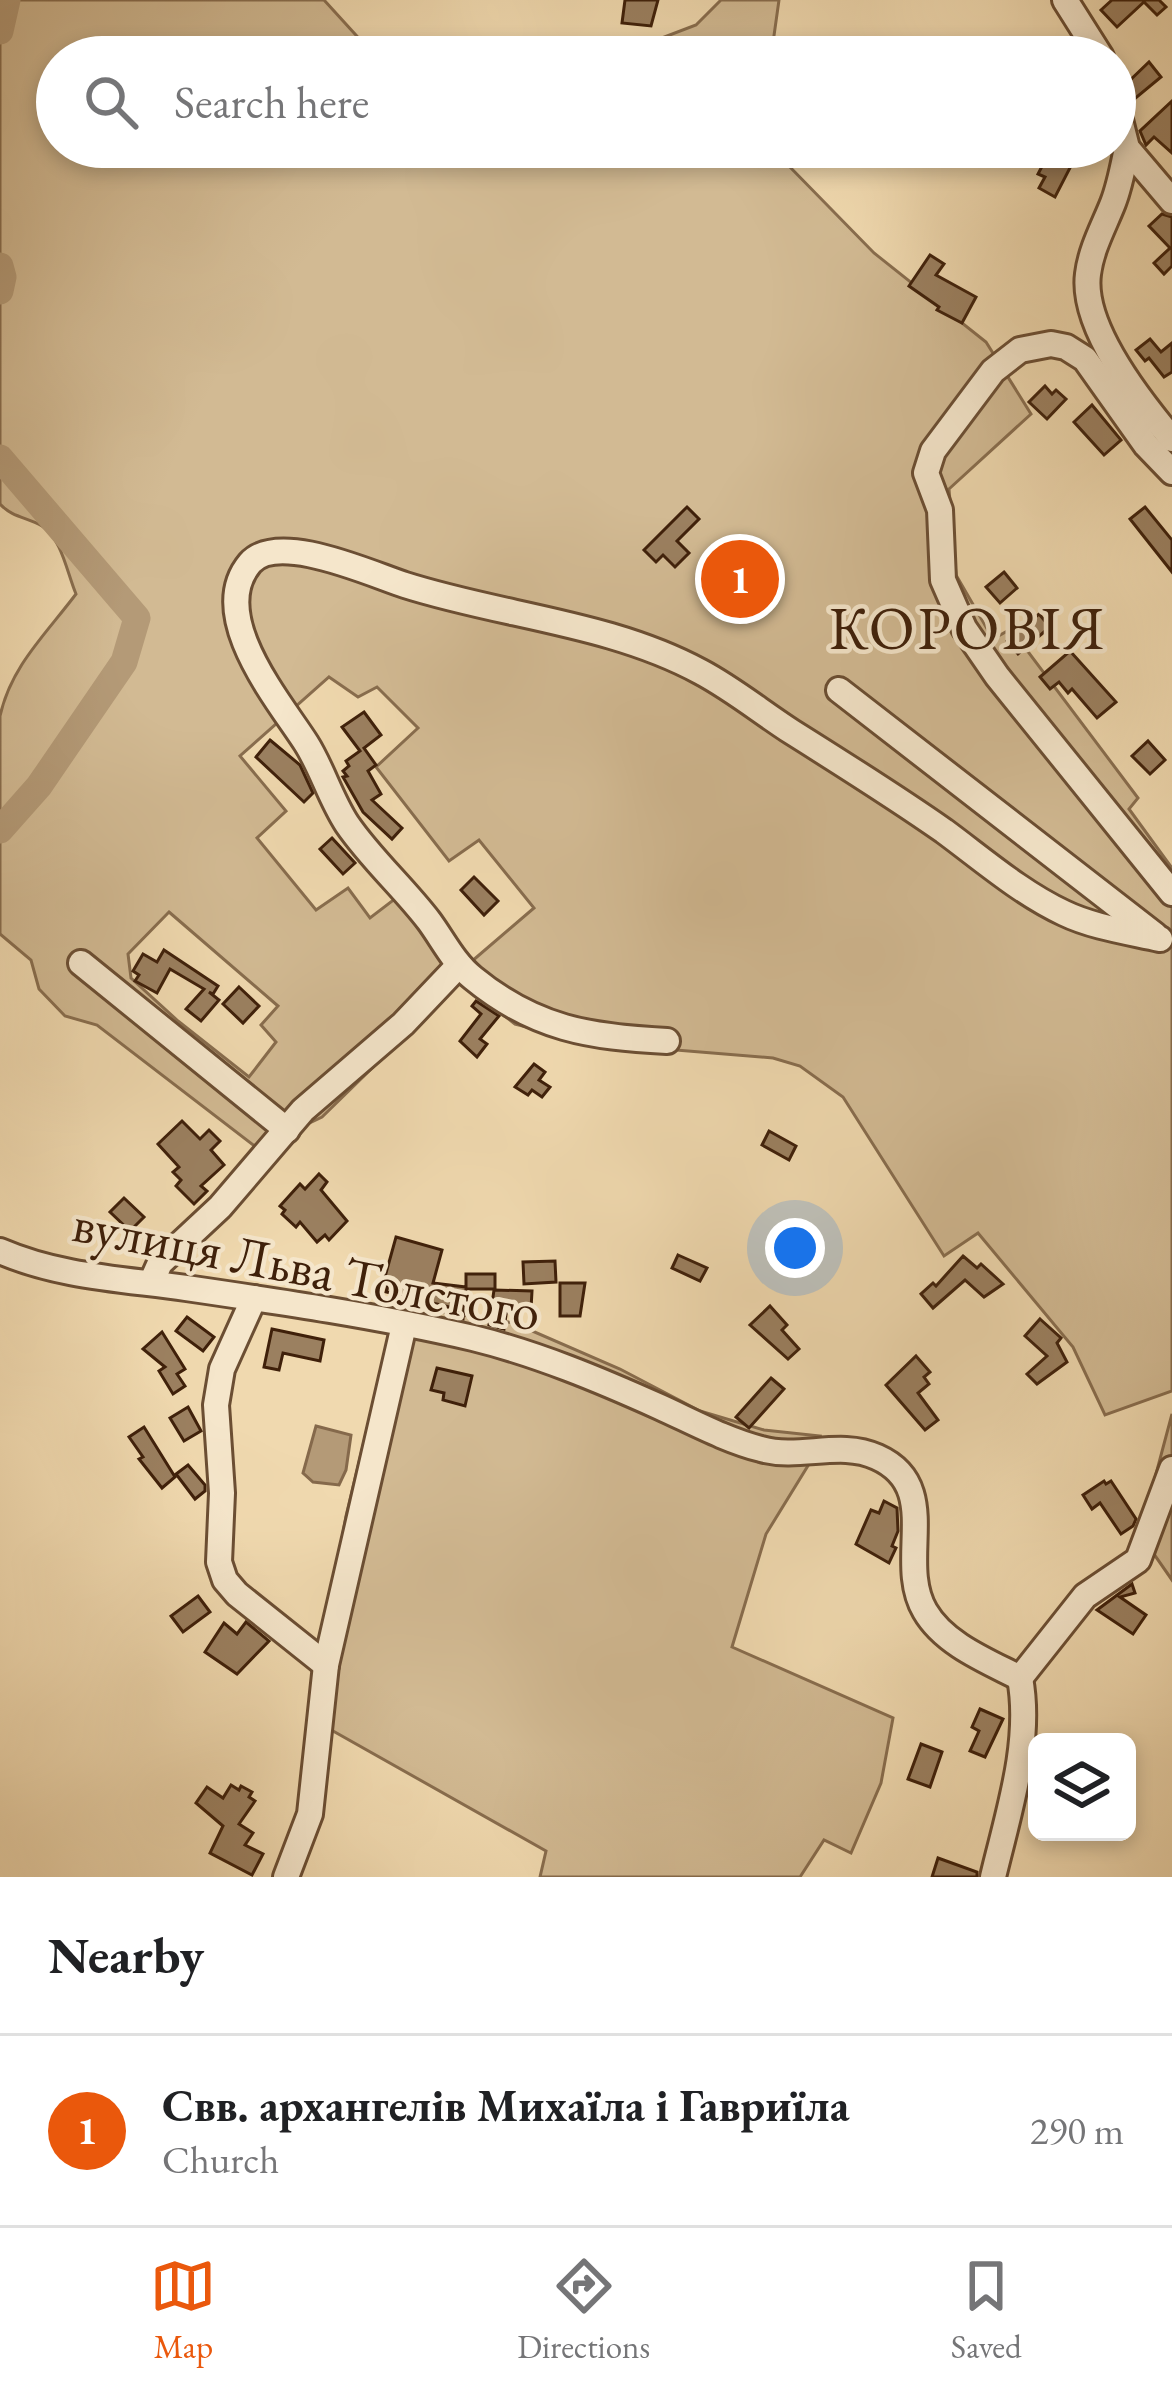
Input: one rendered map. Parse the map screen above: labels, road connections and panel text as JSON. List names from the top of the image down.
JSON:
{
  "streets": {
    "street": ["вулиця Льва Толстого"]
  },
  "districts": ["КОРОВІЯ"],
  "page": {
    "search": "Search here",
    "pins": "1",
    "heading": "Nearby",
    "list": [
      {
        "mark": "1",
        "name": "Свв. архангелів Михаїла і Гавриїла",
        "note": "Church",
        "value": "290 m"
      }
    ],
    "nav": ["Map", "Directions", "Saved"]
  }
}
